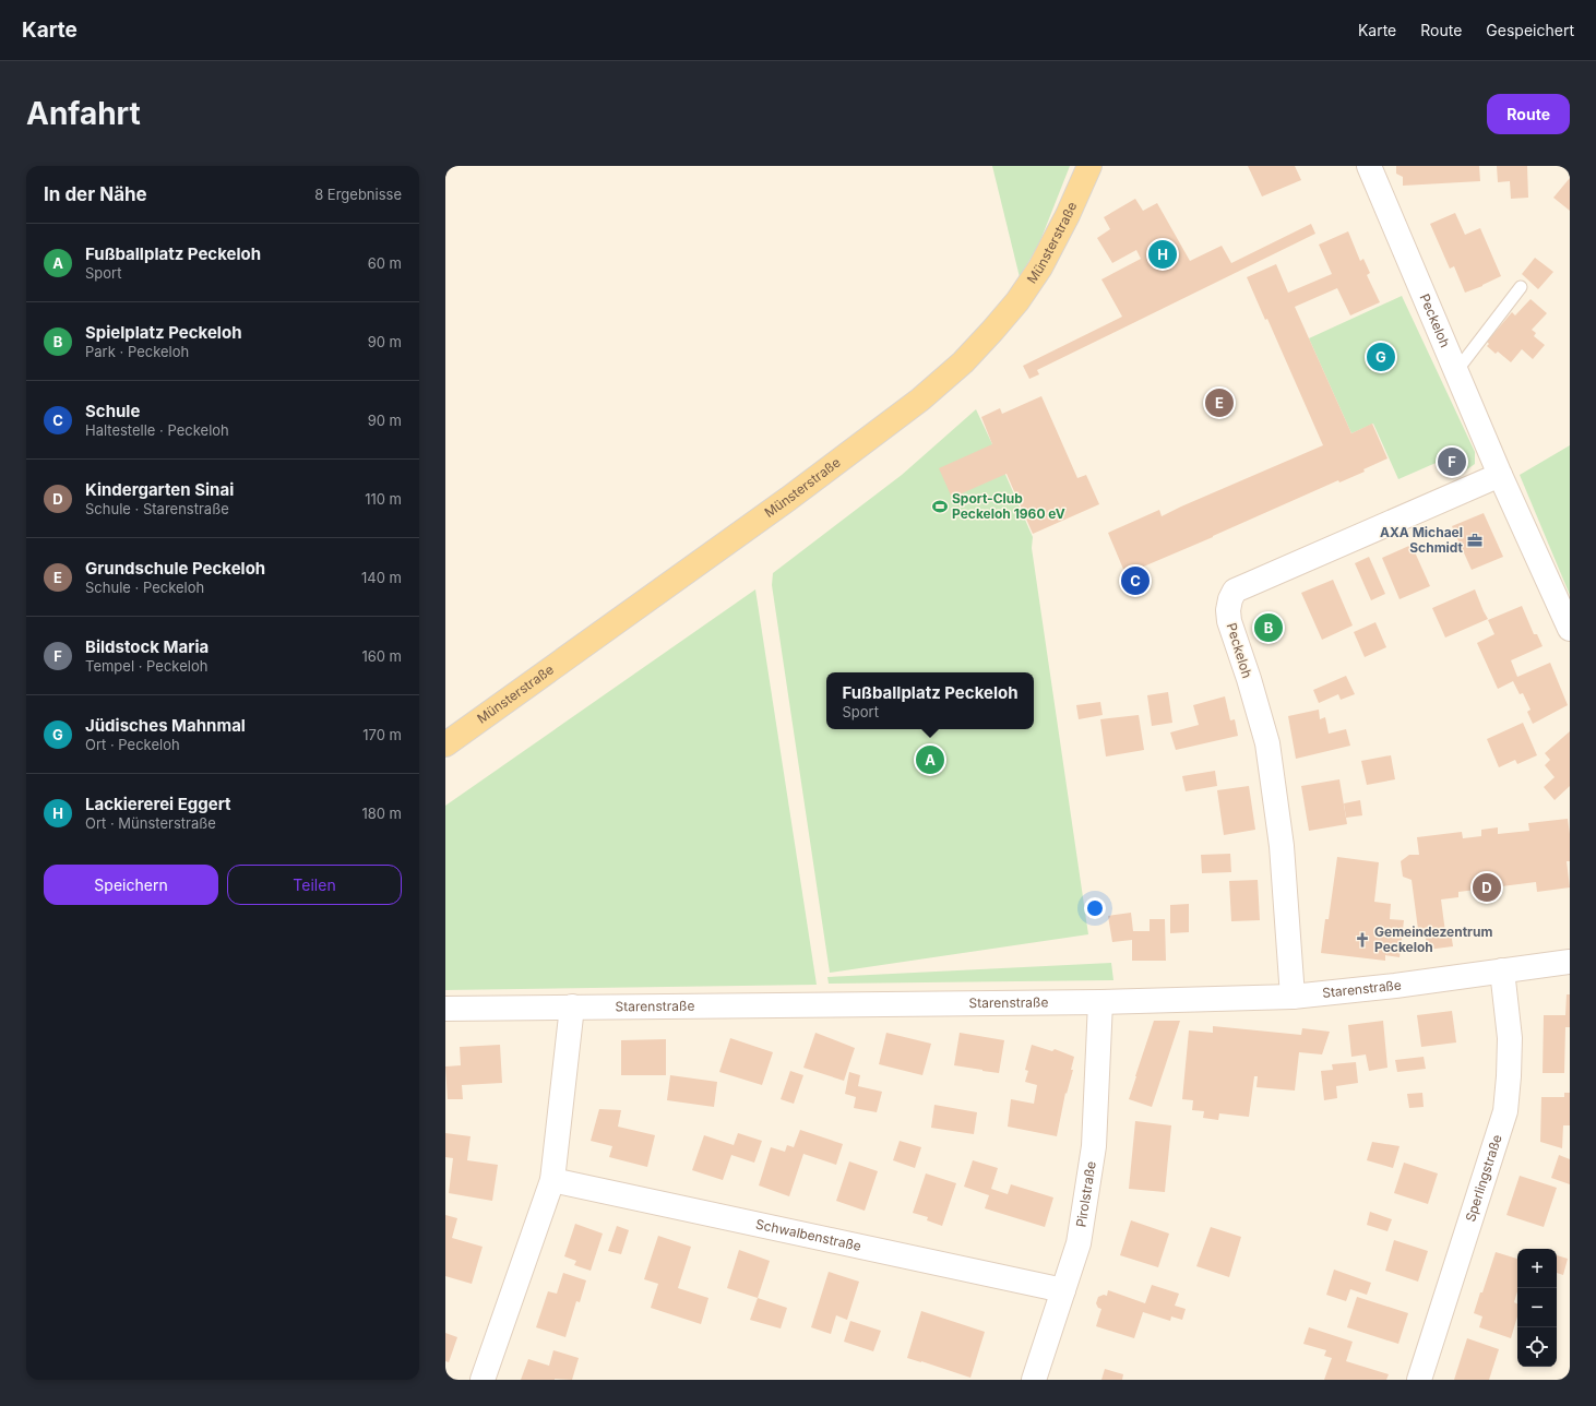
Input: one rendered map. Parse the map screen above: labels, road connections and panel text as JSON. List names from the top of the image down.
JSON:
{
  "streets": {
    "main road": ["Münsterstraße"],
    "street": [
      "Peckeloh",
      "Starenstraße",
      "Sperlingstraße",
      "Pirolstraße",
      "Schwalbenstraße"
    ]
  },
  "crossings": [
    ["Peckeloh", "Starenstraße"],
    ["Starenstraße", "Sperlingstraße"],
    ["Starenstraße", "Pirolstraße"],
    ["Pirolstraße", "Schwalbenstraße"]
  ],
  "places": {
    "sports": ["Sport-Club Peckeloh 1960 eV"],
    "office": ["AXA Michael Schmidt"],
    "church": ["Gemeindezentrum Peckeloh"]
  },
  "page": {
    "header": "Karte",
    "nav": ["Karte", "Route", "Gespeichert"],
    "buttons": [
      "Route",
      ["Speichern", "Teilen"]
    ],
    "title": "Anfahrt",
    "heading": ["In der Nähe", "8 Ergebnisse"],
    "list": [
      {
        "mark": "A",
        "name": "Fußballplatz Peckeloh",
        "note": "Sport",
        "value": "60 m"
      },
      {
        "mark": "B",
        "name": "Spielplatz Peckeloh",
        "note": "Park · Peckeloh",
        "value": "90 m"
      },
      {
        "mark": "C",
        "name": "Schule",
        "note": "Haltestelle · Peckeloh",
        "value": "90 m"
      },
      {
        "mark": "D",
        "name": "Kindergarten Sinai",
        "note": "Schule · Starenstraße",
        "value": "110 m"
      },
      {
        "mark": "E",
        "name": "Grundschule Peckeloh",
        "note": "Schule · Peckeloh",
        "value": "140 m"
      },
      {
        "mark": "F",
        "name": "Bildstock Maria",
        "note": "Tempel · Peckeloh",
        "value": "160 m"
      },
      {
        "mark": "G",
        "name": "Jüdisches Mahnmal",
        "note": "Ort · Peckeloh",
        "value": "170 m"
      },
      {
        "mark": "H",
        "name": "Lackiererei Eggert",
        "note": "Ort · Münsterstraße",
        "value": "180 m"
      }
    ],
    "pins": [
      "H",
      "G",
      "E",
      "F",
      "C",
      "B",
      "A",
      "D"
    ],
    "popup": ["Fußballplatz Peckeloh", "Sport"],
    "map_buttons": ["+", "−"]
  }
}
